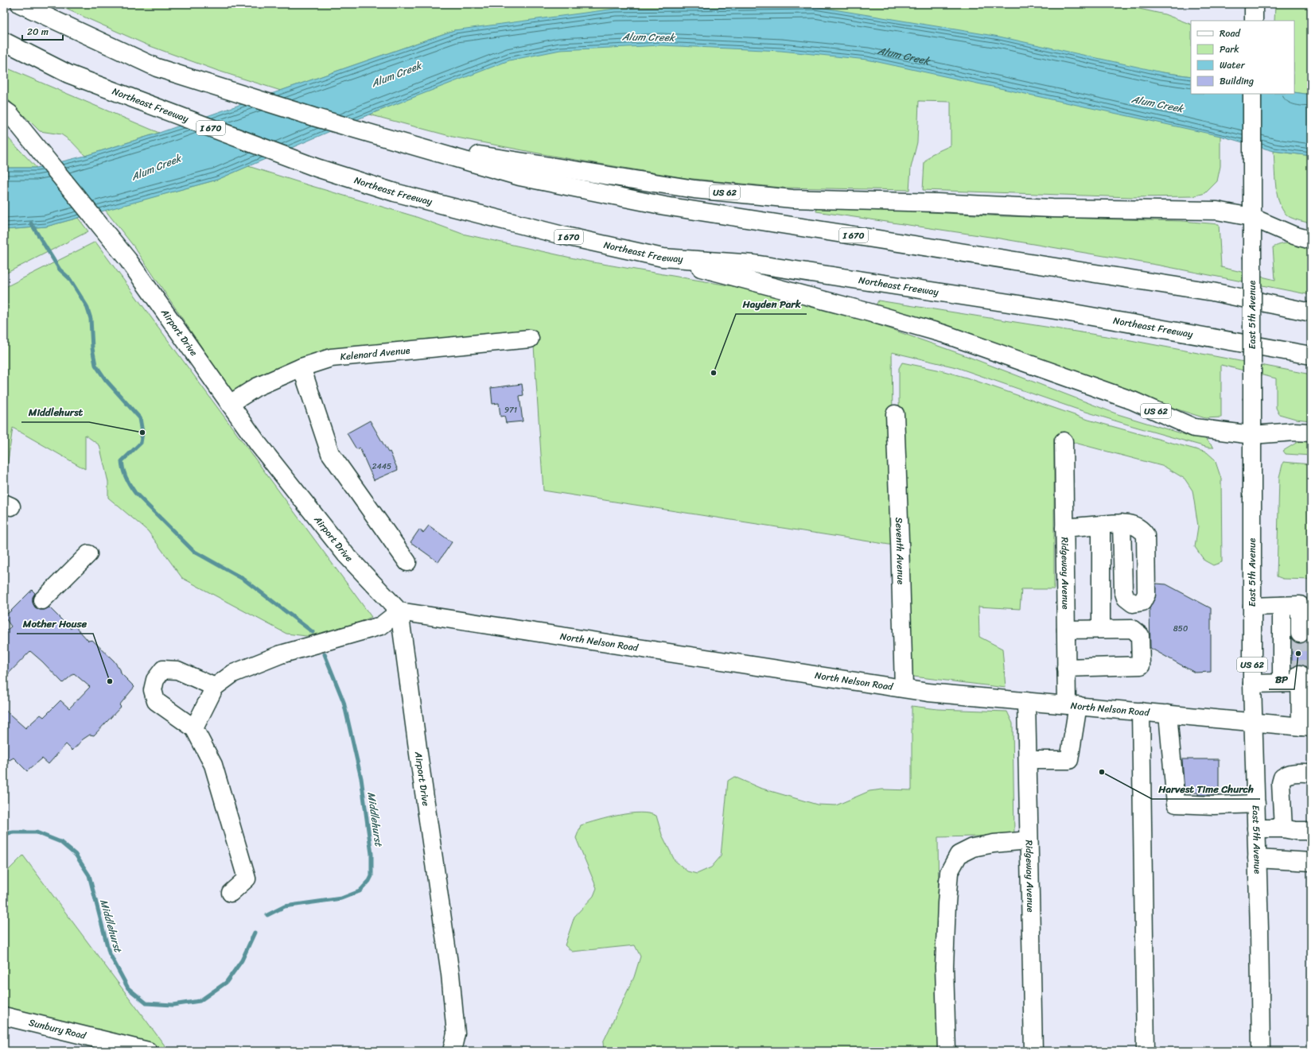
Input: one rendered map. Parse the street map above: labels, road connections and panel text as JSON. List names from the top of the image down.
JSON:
{
  "streets": {
    "main road": [
      "Northeast Freeway",
      "I 670",
      "US 62",
      "East 5th Avenue",
      "Airport Drive",
      "Kelenard Avenue",
      "Seventh Avenue",
      "Ridgeway Avenue",
      "North Nelson Road",
      "Sunbury Road"
    ]
  },
  "crossings": [
    ["Northeast Freeway", "US 62"],
    ["I 670", "US 62"],
    ["US 62", "East 5th Avenue"],
    ["East 5th Avenue", "North Nelson Road"],
    ["Airport Drive", "Kelenard Avenue"],
    ["Airport Drive", "North Nelson Road"],
    ["Seventh Avenue", "North Nelson Road"],
    ["Ridgeway Avenue", "North Nelson Road"]
  ],
  "water": ["Alum Creek", "Middlehurst"],
  "places": [
    "Hayden Park",
    "Middlehurst",
    "BP",
    "Mother House",
    "Harvest Time Church"
  ],
  "house_numbers": ["971", "2445", "850"],
  "legend": [
    "Road",
    "Park",
    "Water",
    "Building"
  ],
  "scale_bar": "20 m"
}
